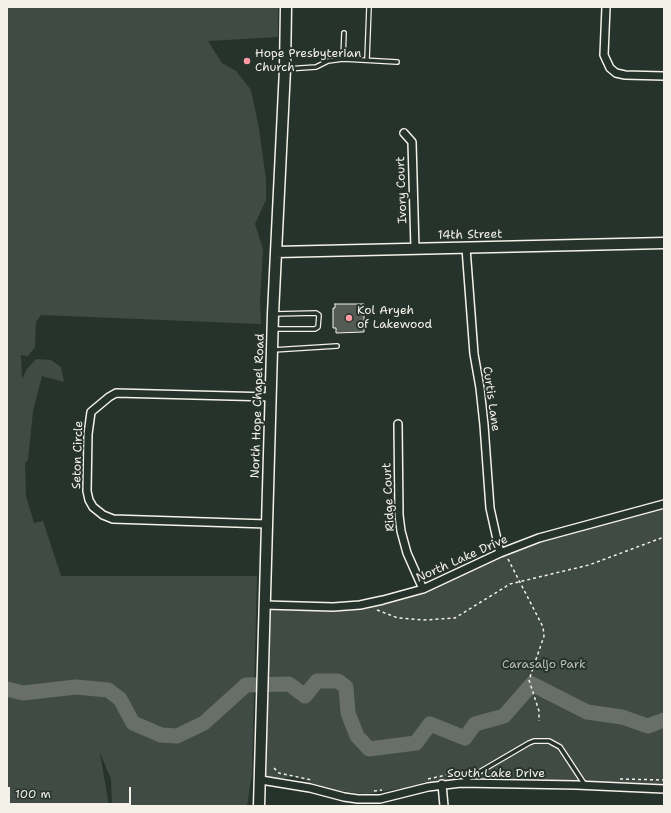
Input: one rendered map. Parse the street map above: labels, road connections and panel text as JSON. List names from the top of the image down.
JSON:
{
  "streets": {
    "main road": ["14th Street", "North Hope Chapel Road"],
    "street": [
      "Ivory Court",
      "Curtis Lane",
      "Seton Circle",
      "Ridge Court",
      "North Lake Drive",
      "South Lake Drive"
    ]
  },
  "crossings": [
    ["Ivory Court", "14th Street"],
    ["14th Street", "Curtis Lane"],
    ["14th Street", "North Hope Chapel Road"],
    ["Curtis Lane", "North Lake Drive"],
    ["North Hope Chapel Road", "Seton Circle"],
    ["North Hope Chapel Road", "North Lake Drive"],
    ["North Hope Chapel Road", "South Lake Drive"],
    ["Ridge Court", "North Lake Drive"]
  ],
  "parks": ["Carasaljo Park"],
  "places": ["Hope Presbyterian Church", "Kol Aryeh of Lakewood"],
  "scale_bar": "100 m"
}
